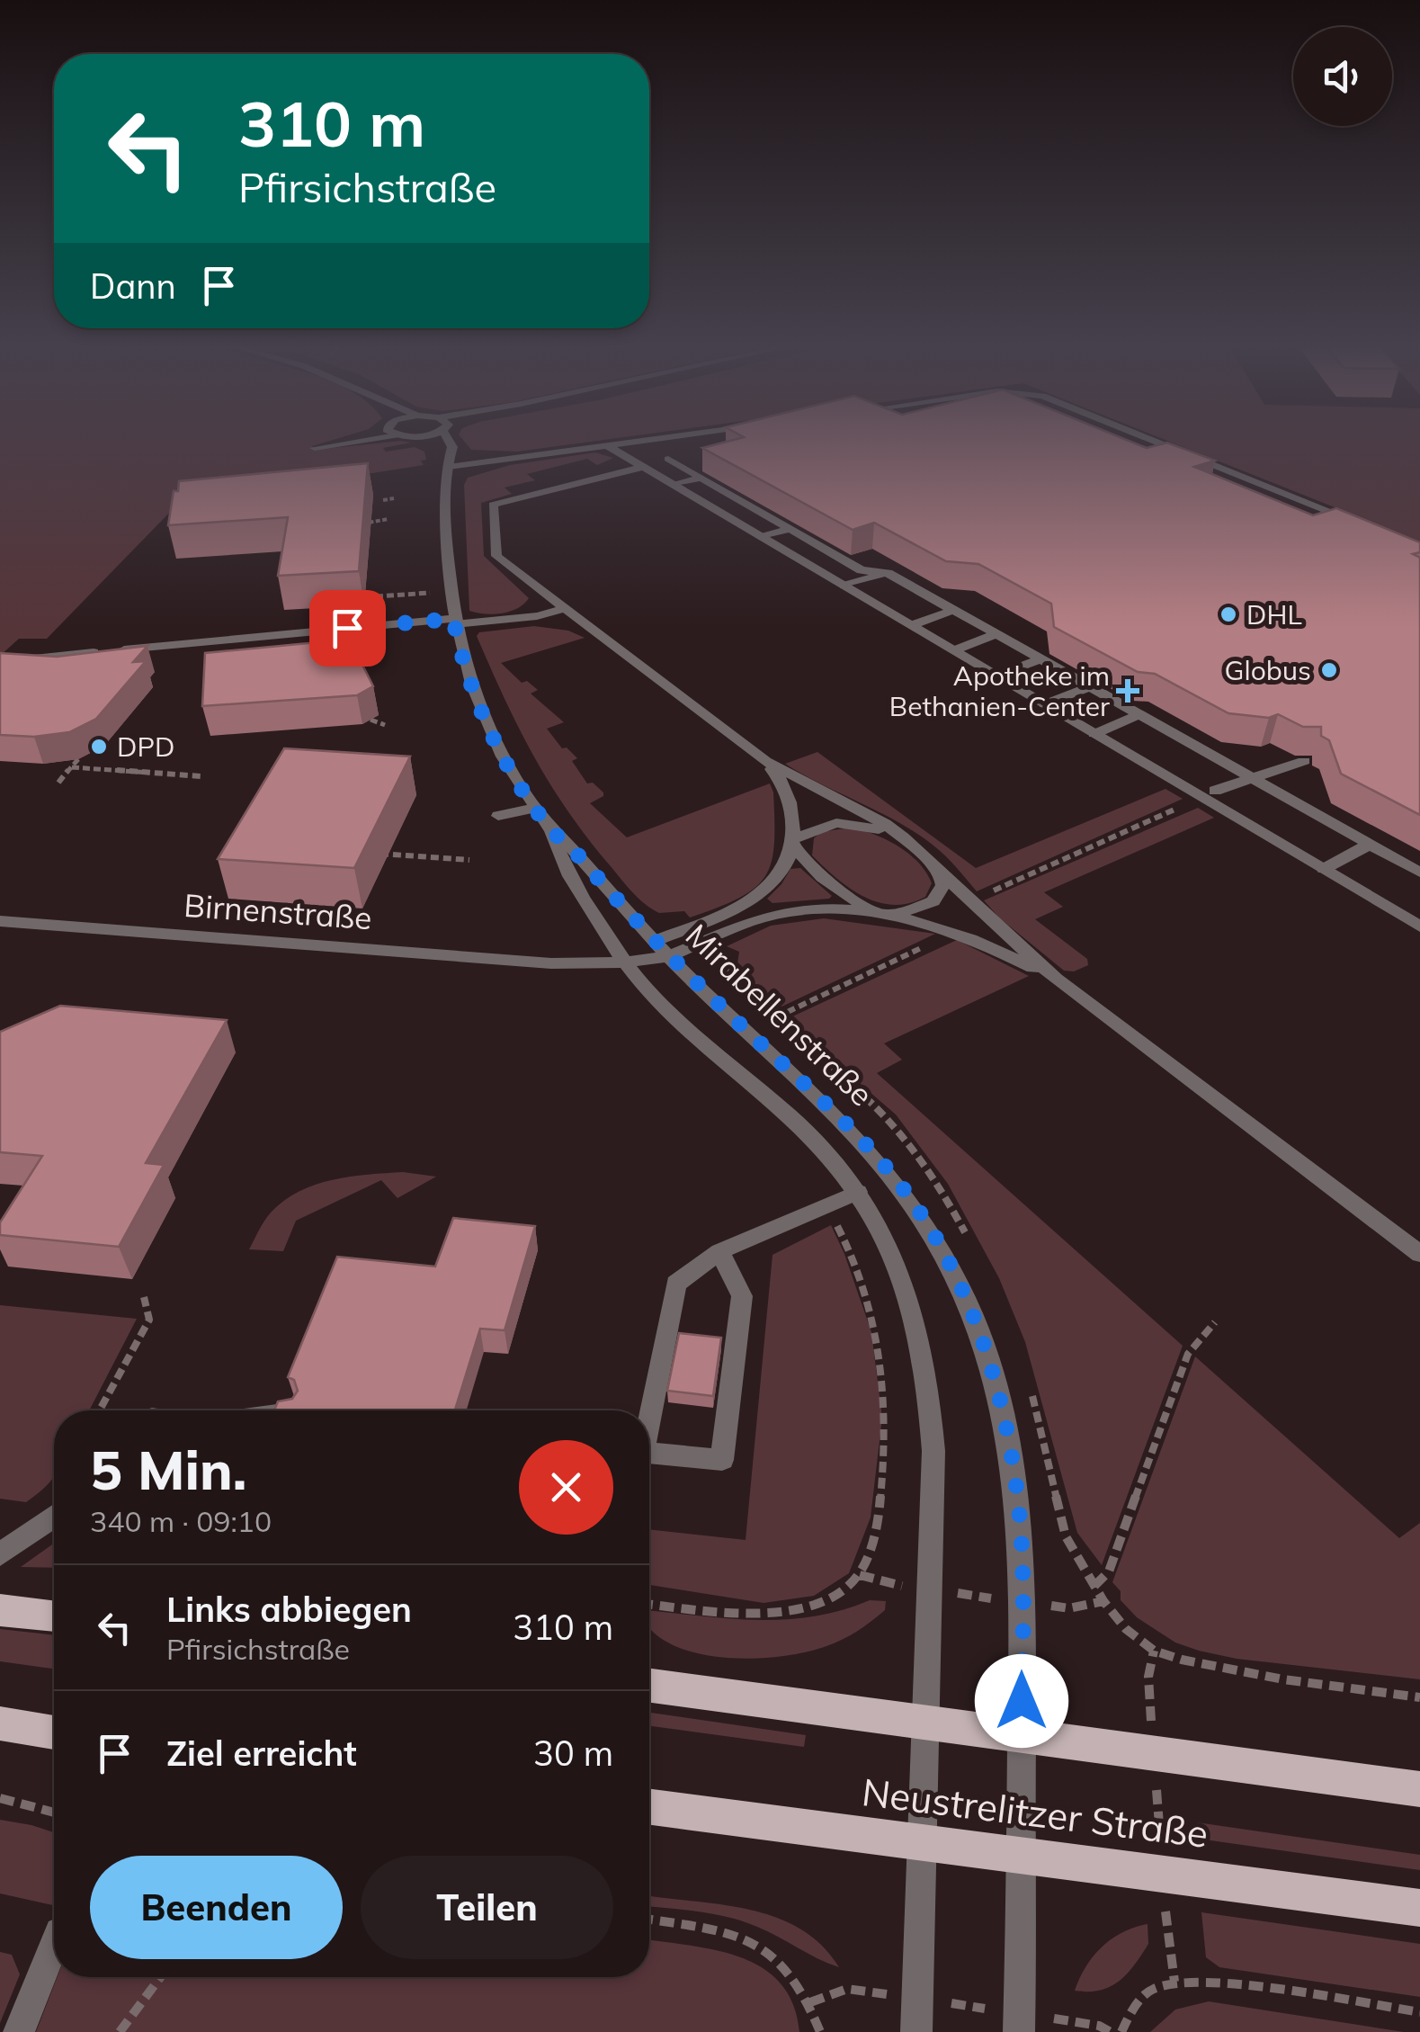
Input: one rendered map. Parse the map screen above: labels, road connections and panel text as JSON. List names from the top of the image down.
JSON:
{
  "streets": {
    "main road": ["Neustrelitzer Straße"],
    "street": ["Birnenstraße", "Mirabellenstraße"]
  },
  "crossings": [
    ["Birnenstraße", "Mirabellenstraße"],
    ["Mirabellenstraße", "Neustrelitzer Straße"]
  ],
  "places": {
    "other": ["DHL", "Globus", "DPD"],
    "health": ["Apotheke im Bethanien-Center"]
  },
  "page": {
    "turn": ["310 m", "Pfirsichstraße"],
    "then": "Dann",
    "heading": ["5 Min.", "340 m · 09:10"],
    "list": [
      {
        "name": "Links abbiegen",
        "note": "Pfirsichstraße",
        "value": "310 m"
      },
      {
        "name": "Ziel erreicht",
        "value": "30 m"
      }
    ],
    "buttons": ["Beenden", "Teilen"]
  }
}
